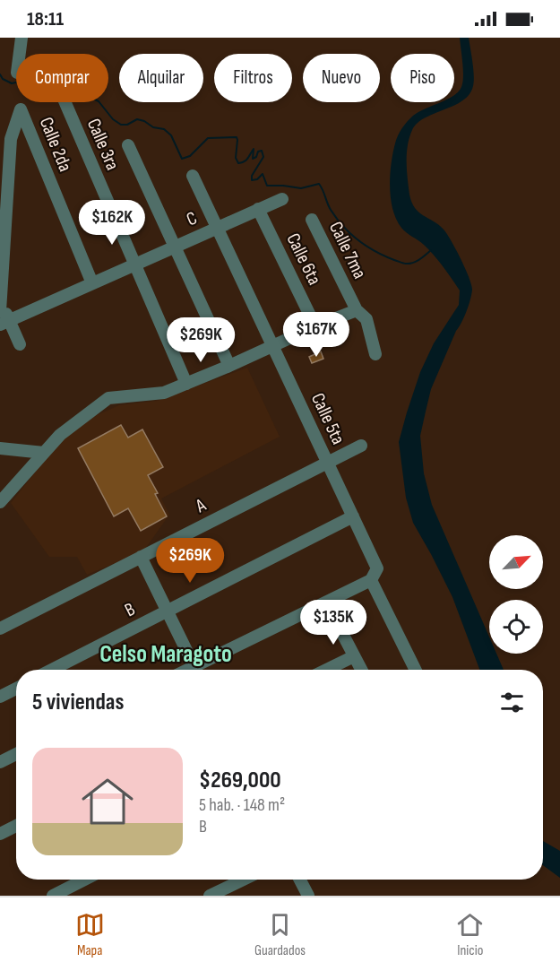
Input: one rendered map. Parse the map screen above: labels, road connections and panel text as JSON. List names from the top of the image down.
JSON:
{
  "streets": {
    "street": [
      "Calle 2da",
      "Calle 3ra",
      "C",
      "Calle 7ma",
      "Calle 6ta",
      "Calle 5ta",
      "A",
      "B"
    ]
  },
  "crossings": [
    ["Calle 2da", "C"],
    ["Calle 3ra", "C"],
    ["C", "Calle 6ta"],
    ["C", "Calle 5ta"],
    ["Calle 5ta", "A"],
    ["Calle 5ta", "B"]
  ],
  "districts": ["Celso Maragoto"],
  "north": "top right",
  "page": {
    "status": "18:11",
    "chip": [
      "Comprar",
      "Alquilar",
      "Filtros",
      "Nuevo",
      "Piso"
    ],
    "price": [
      "$162K",
      "$167K",
      "$269K",
      "$269K",
      "$135K"
    ],
    "heading": "5 viviendas",
    "list": [
      {
        "name": "$269,000",
        "note": "5 hab. · 148 m² · B"
      }
    ],
    "tabs": ["Mapa", "Guardados", "Inicio"]
  }
}
